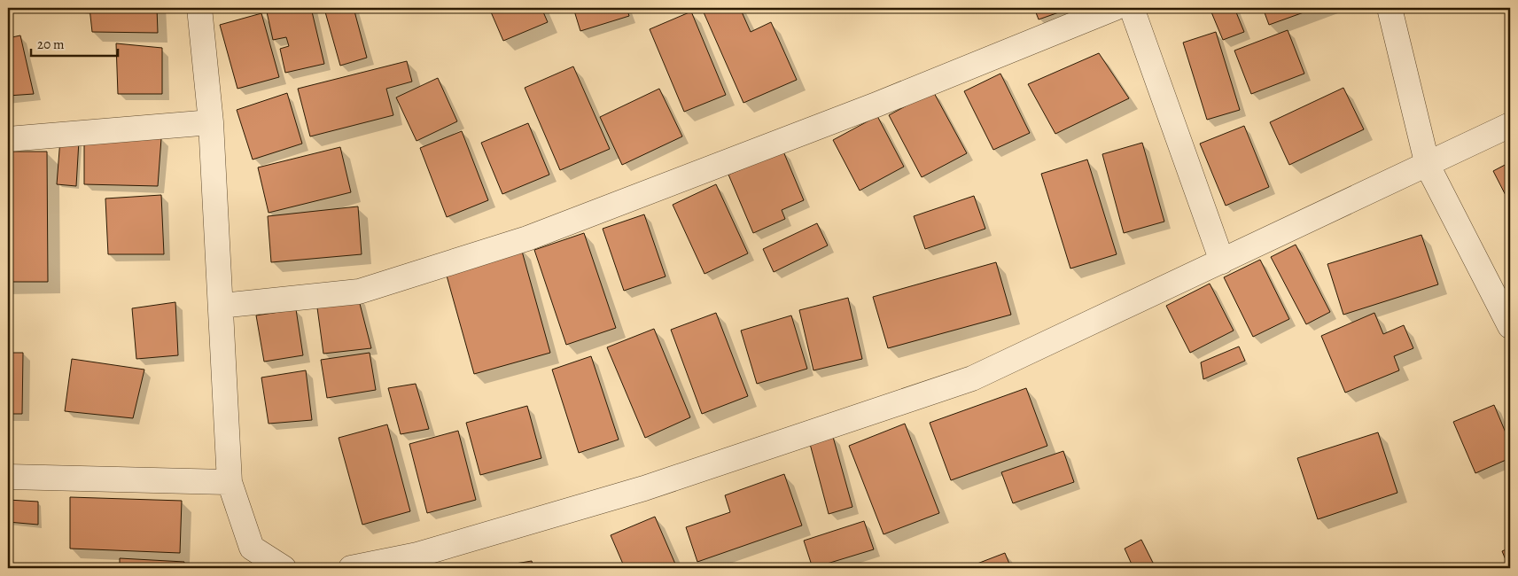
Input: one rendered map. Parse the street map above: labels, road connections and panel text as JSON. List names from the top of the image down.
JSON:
{
  "scale_bar": "20 m"
}
